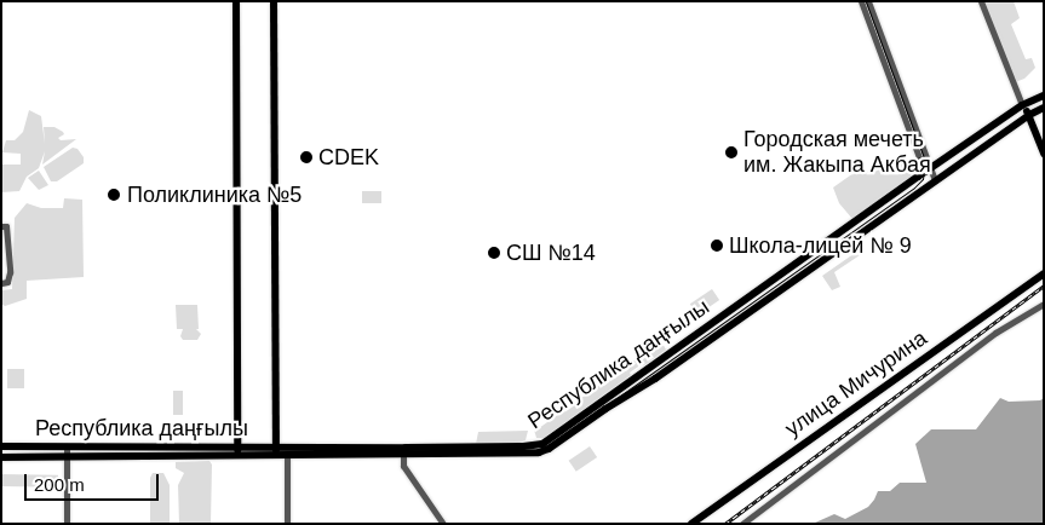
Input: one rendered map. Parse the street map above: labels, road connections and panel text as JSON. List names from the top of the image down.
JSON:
{
  "streets": {
    "main road": ["Республика даңғылы", "улица Мичурина"]
  },
  "places": [
    "Городская мечеть им. Жакыпа Акбая",
    "CDEK",
    "Поликлиника №5",
    "Школа-лицей № 9",
    "СШ №14"
  ],
  "scale_bar": "200 m"
}
